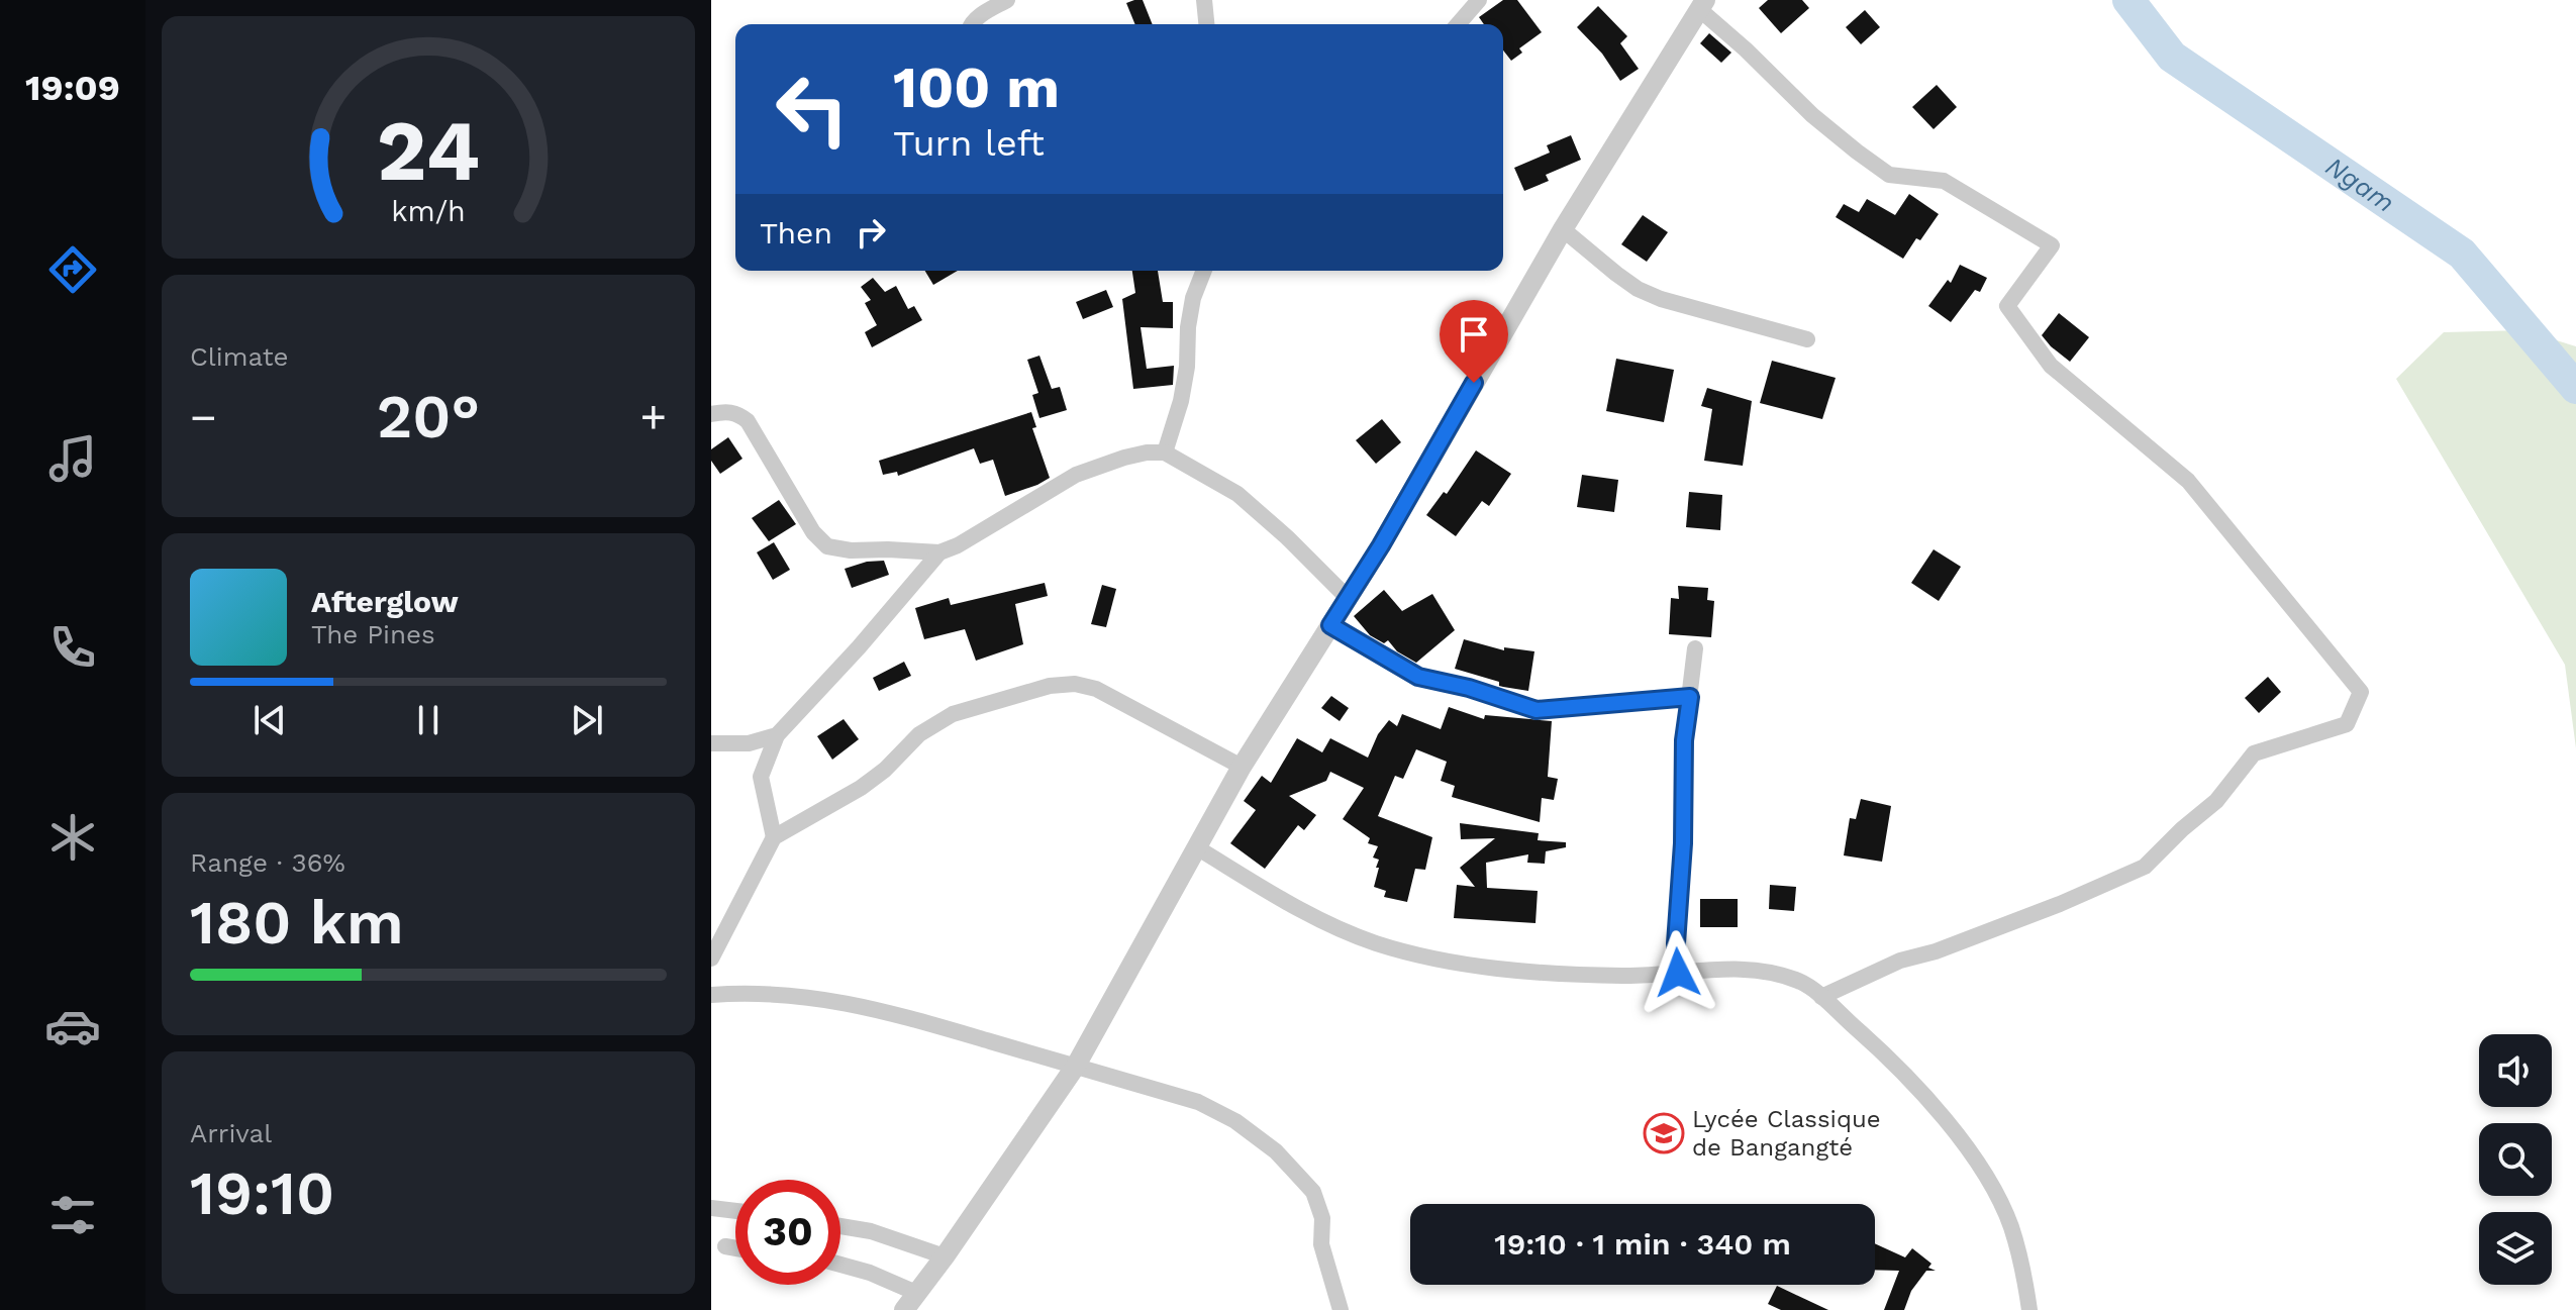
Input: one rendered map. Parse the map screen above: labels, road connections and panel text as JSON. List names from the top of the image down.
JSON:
{
  "water": ["Ngam"],
  "places": {
    "school or university": ["Lycée Classique de Bangangté"]
  },
  "page": {
    "tabs": "19:09",
    "turn": ["100 m", "Turn left"],
    "then": "Then",
    "tile": [
      "Climate",
      ["Range · 36%", "180 km"],
      ["Arrival", "19:10"]
    ],
    "heat": ["−", "20°", "+"],
    "song": ["Afterglow", "The Pines"],
    "limit": "30",
    "trip": "19:10 · 1 min · 340 m",
    "gauge": ["24", "km/h"]
  }
}
